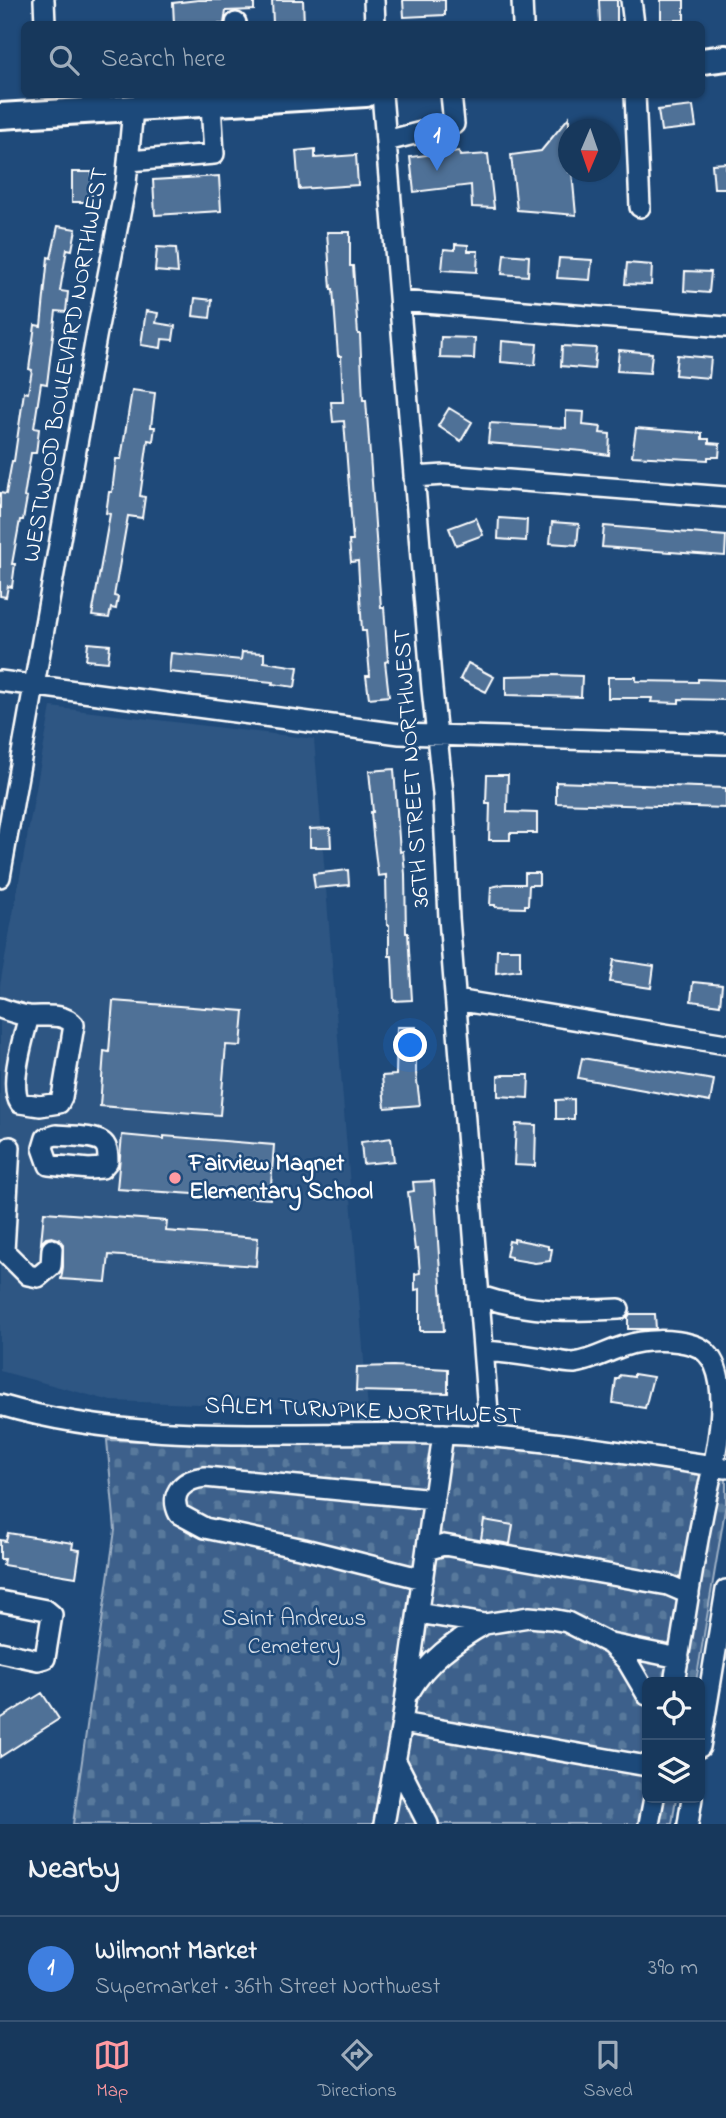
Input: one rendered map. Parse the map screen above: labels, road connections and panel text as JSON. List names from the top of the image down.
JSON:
{
  "streets": {
    "street": ["WESTWOOD BOULEVARD NORTHWEST", "36TH STREET NORTHWEST", "SALEM TURNPIKE NORTHWEST"]
  },
  "crossings": [
    ["36TH STREET NORTHWEST", "SALEM TURNPIKE NORTHWEST"]
  ],
  "parks": ["Saint Andrews Cemetery"],
  "places": ["Fairview Magnet Elementary School"],
  "north": "bottom",
  "page": {
    "search": "Search here",
    "pins": "1",
    "heading": "Nearby",
    "list": [
      {
        "mark": "1",
        "name": "Wilmont Market",
        "note": "Supermarket · 36th Street Northwest",
        "value": "390 m"
      }
    ],
    "nav": ["Map", "Directions", "Saved"]
  }
}
